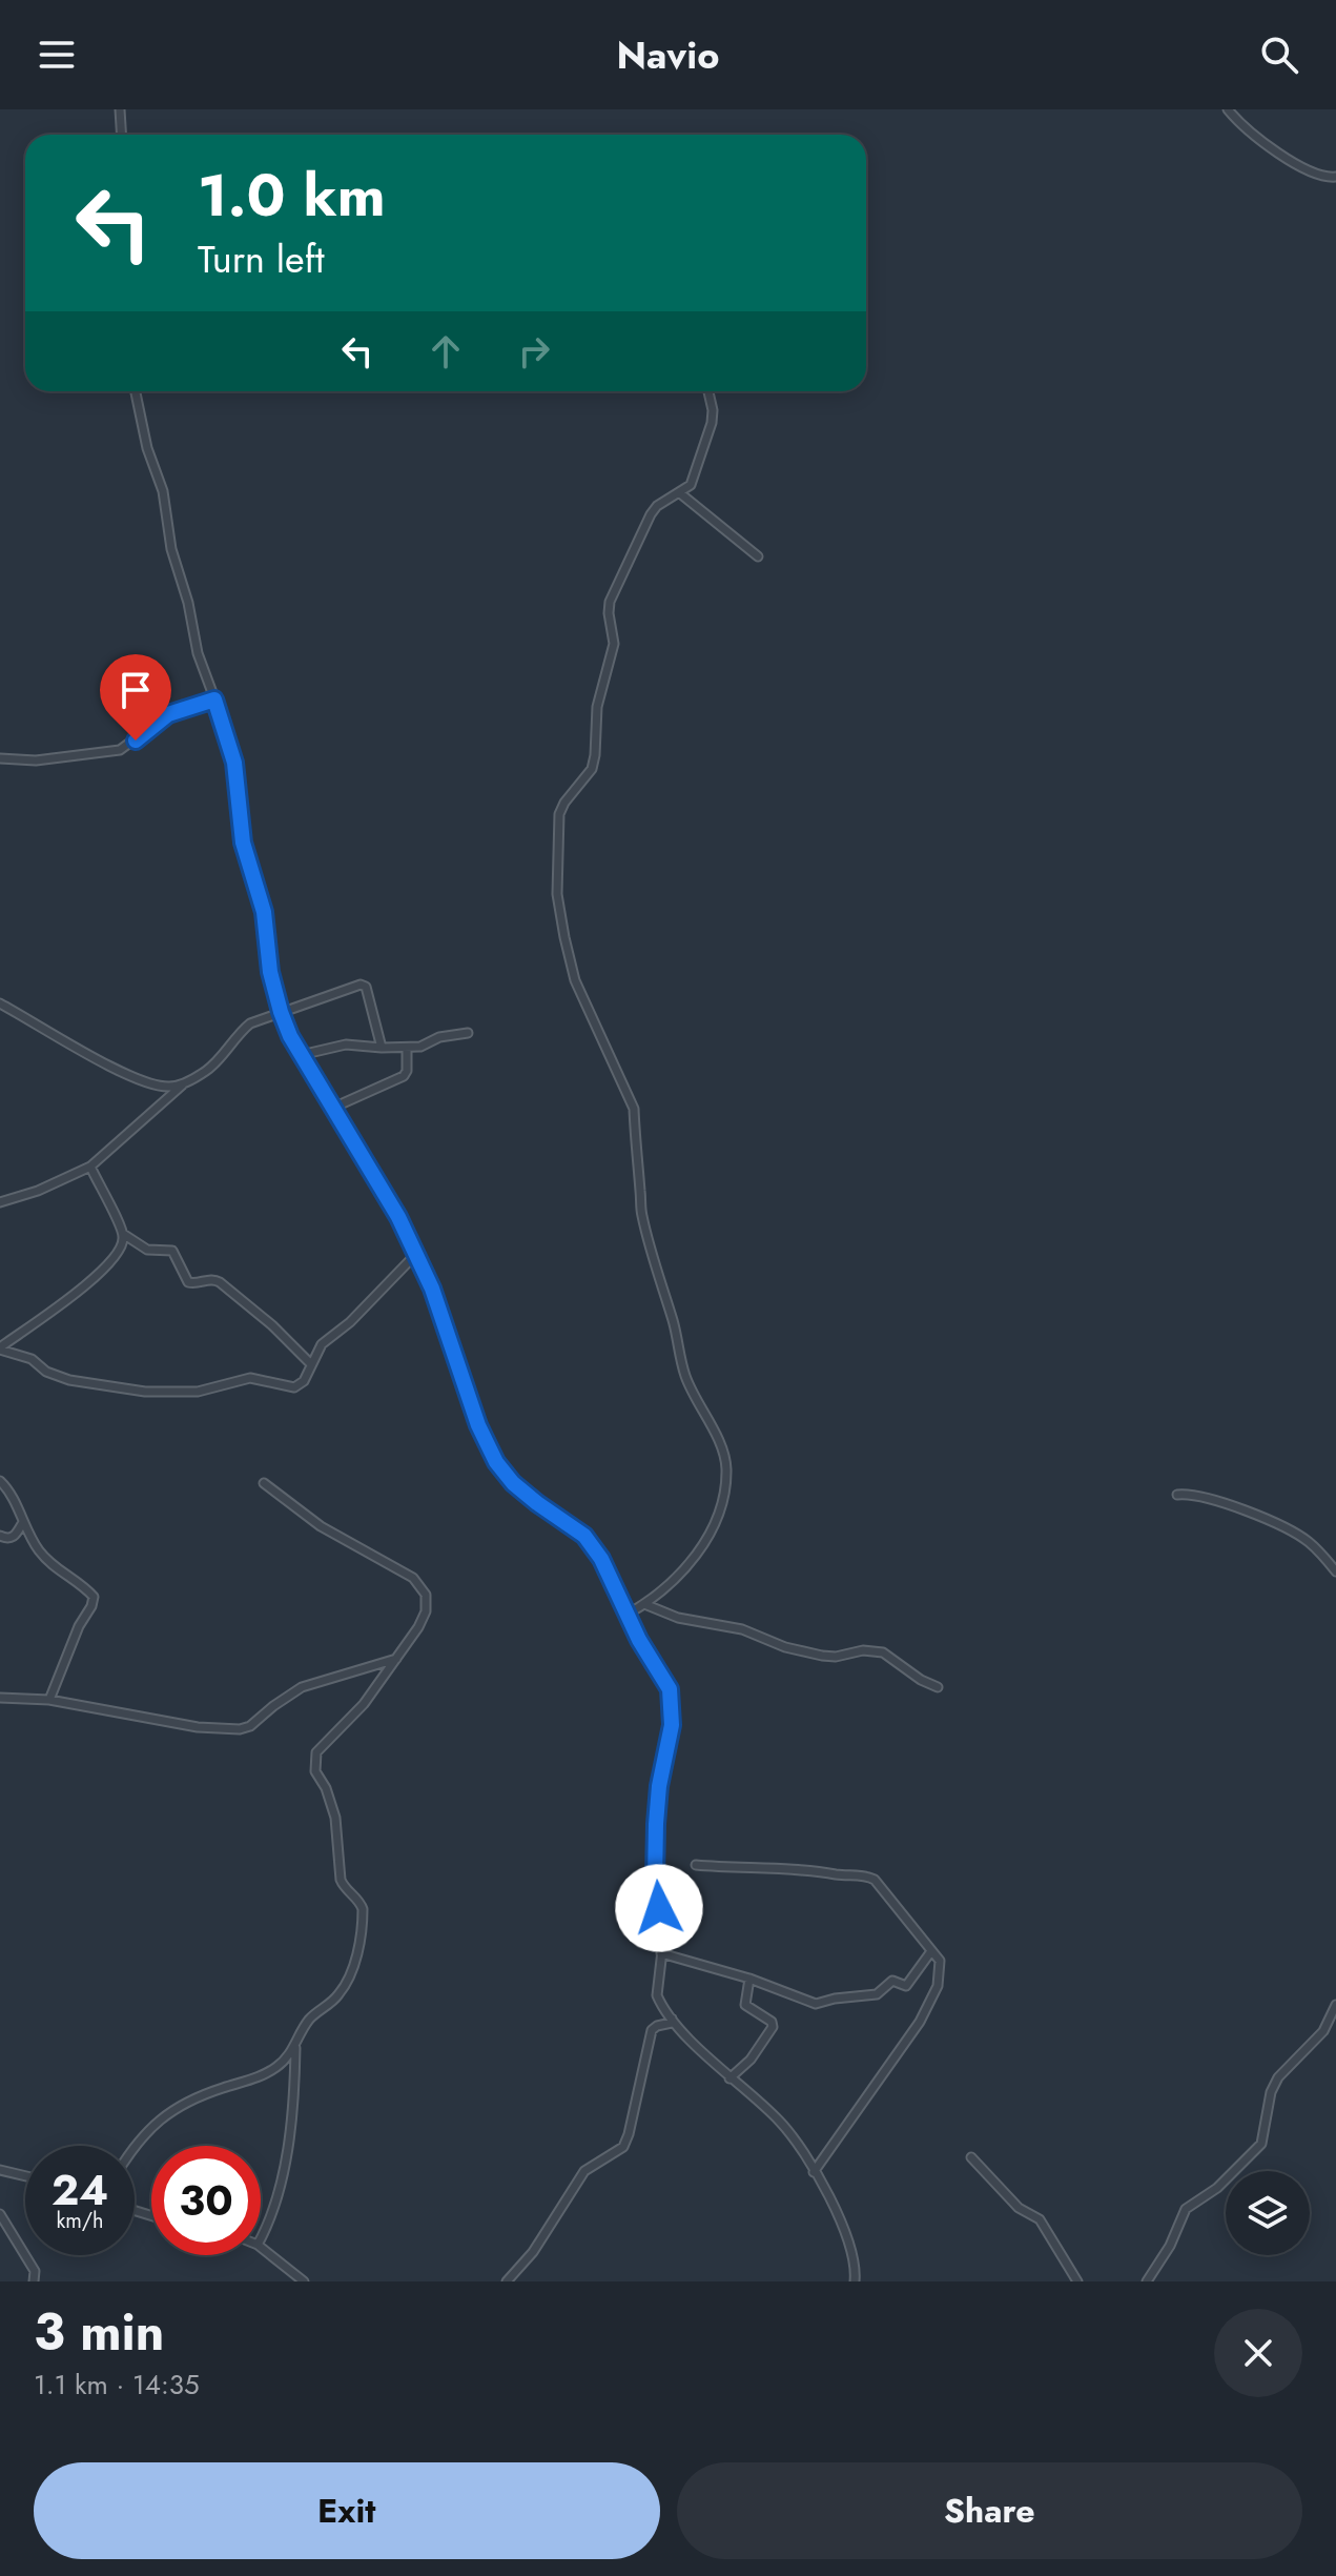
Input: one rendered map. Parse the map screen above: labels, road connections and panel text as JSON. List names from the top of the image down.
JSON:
{
  "page": {
    "header": "Navio",
    "turn": ["1.0 km", "Turn left"],
    "speed": "24 km/h",
    "limit": "30",
    "heading": ["3 min", "1.1 km · 14:35"],
    "buttons": ["Exit", "Share"]
  }
}
